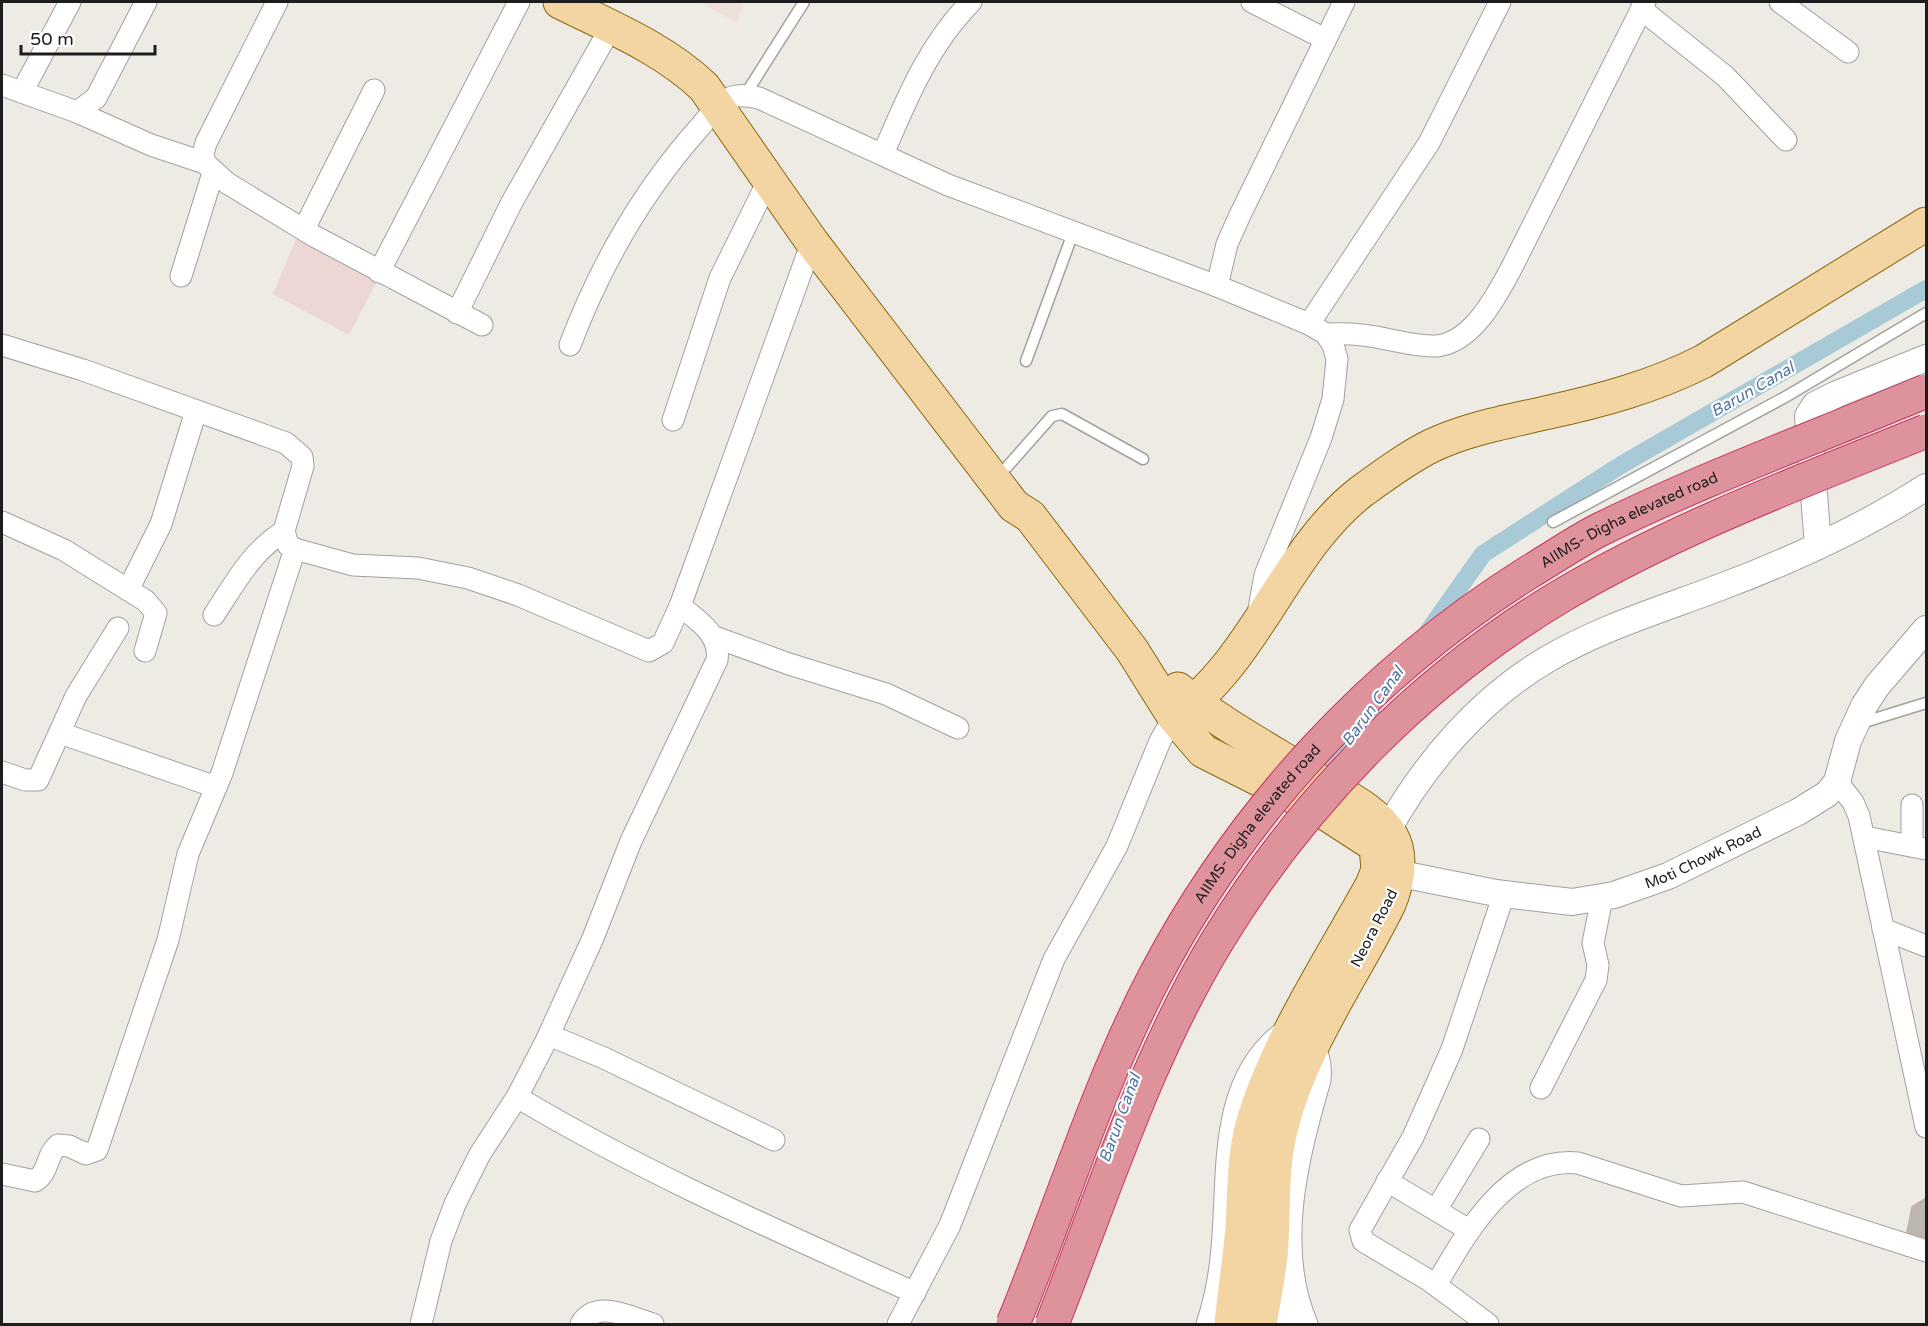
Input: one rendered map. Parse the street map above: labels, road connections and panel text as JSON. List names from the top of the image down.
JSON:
{
  "streets": {
    "highway": ["AIIMS- Digha elevated road"],
    "main road": ["Neora Road"],
    "street": ["Moti Chowk Road"]
  },
  "crossings": [
    ["Moti Chowk Road", "Neora Road"]
  ],
  "water": ["Barun Canal"],
  "scale_bar": "50 m"
}
